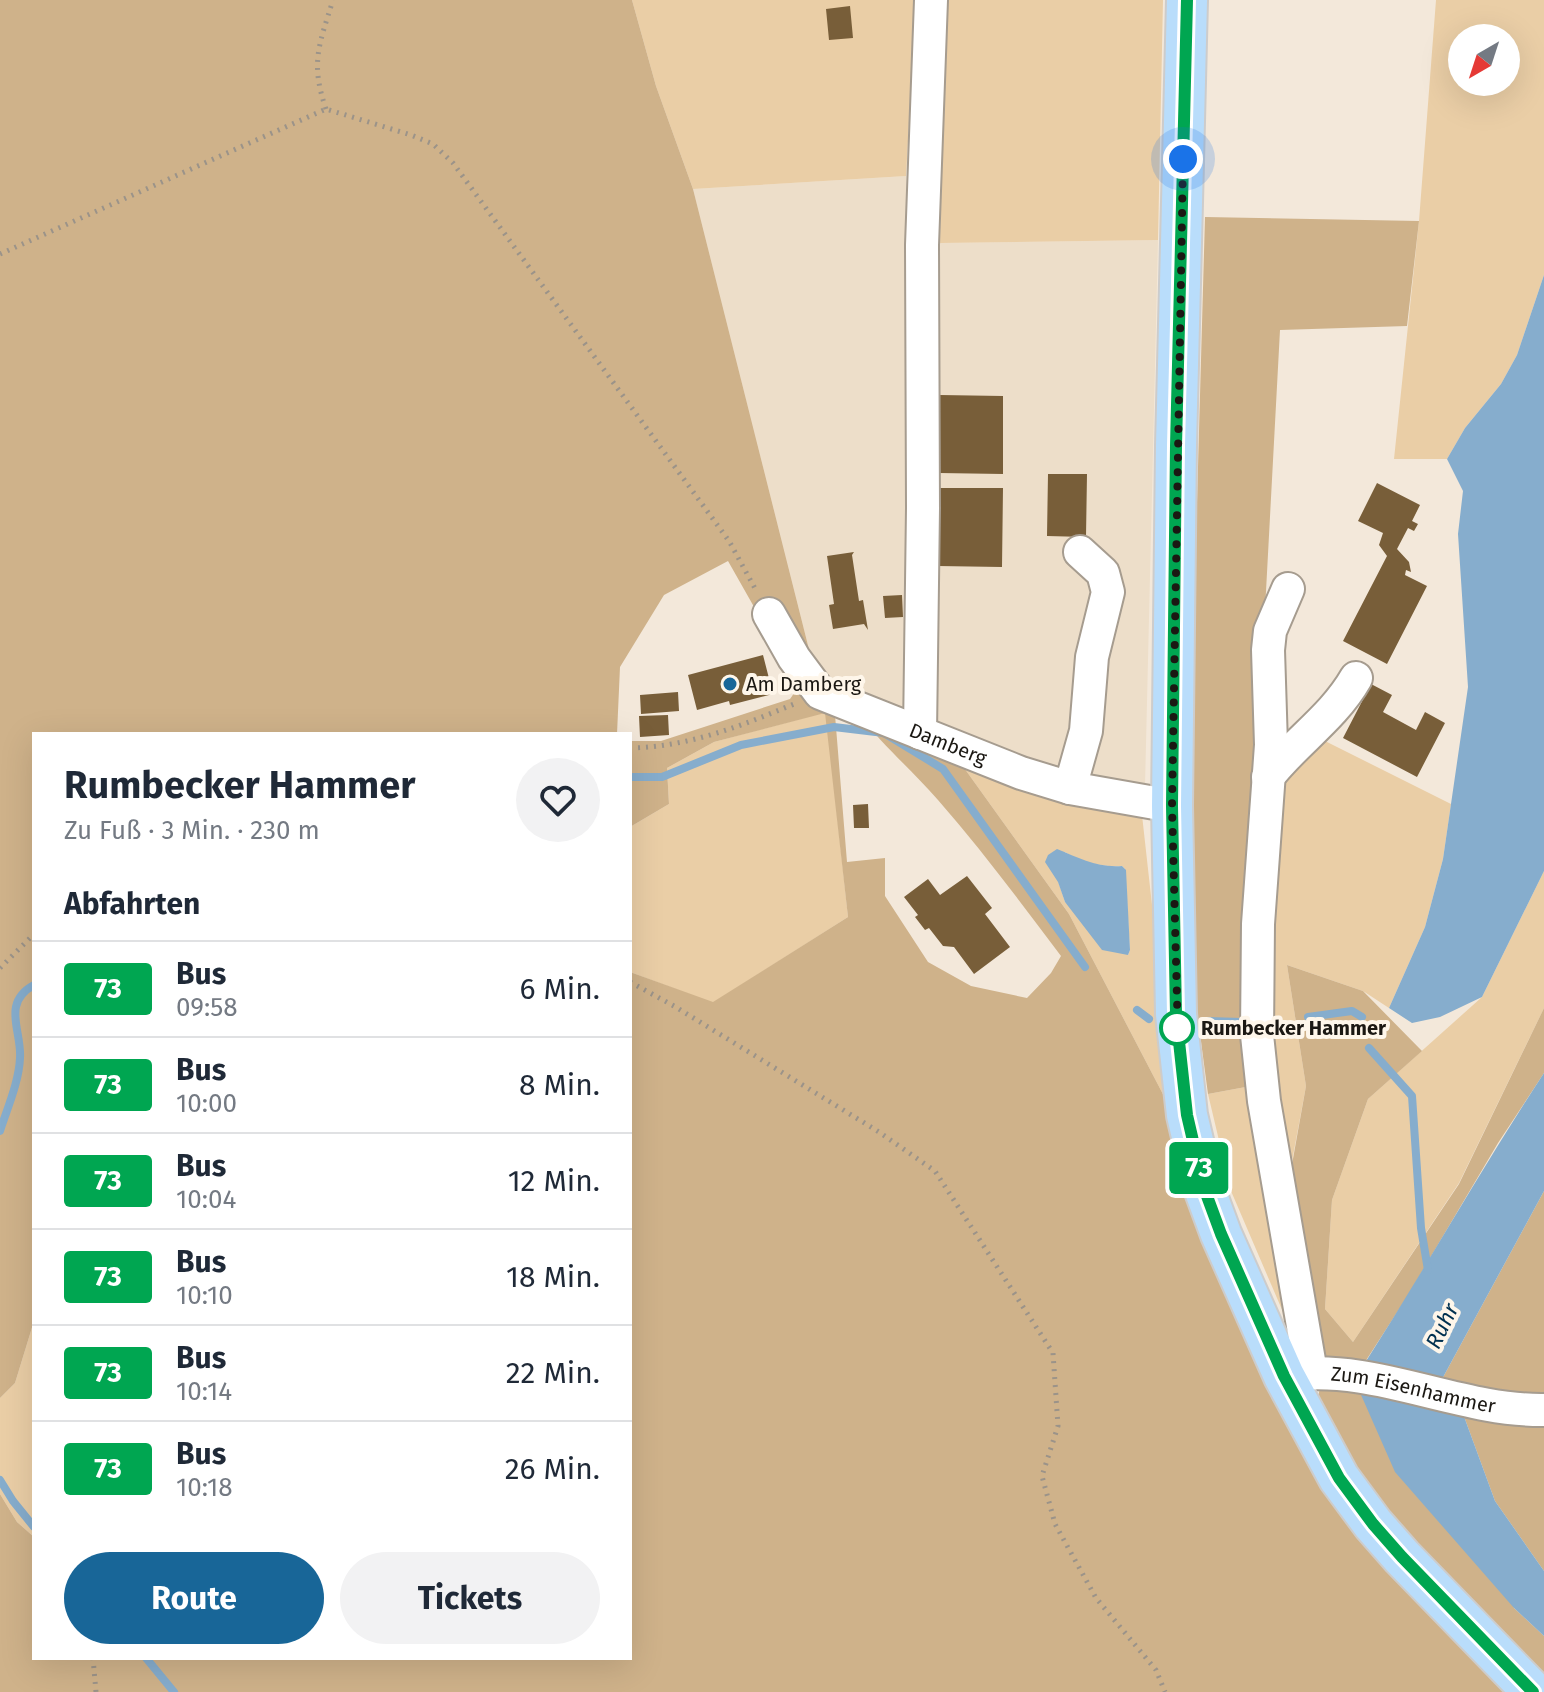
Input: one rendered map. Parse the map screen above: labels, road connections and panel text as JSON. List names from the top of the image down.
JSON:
{
  "streets": {
    "street": ["Damberg", "Zum Eisenhammer"]
  },
  "water": ["Ruhr"],
  "places": ["Am Damberg", "Rumbecker Hammer"],
  "lines": ["bus line 73"],
  "north": "bottom left",
  "page": {
    "on_map": "73",
    "heading": [
      ["Rumbecker Hammer", "Zu Fuß · 3 Min. · 230 m"],
      "Abfahrten"
    ],
    "list": [
      {
        "mark": "73",
        "name": "Bus",
        "note": "09:58",
        "value": "6 Min."
      },
      {
        "mark": "73",
        "name": "Bus",
        "note": "10:00",
        "value": "8 Min."
      },
      {
        "mark": "73",
        "name": "Bus",
        "note": "10:04",
        "value": "12 Min."
      },
      {
        "mark": "73",
        "name": "Bus",
        "note": "10:10",
        "value": "18 Min."
      },
      {
        "mark": "73",
        "name": "Bus",
        "note": "10:14",
        "value": "22 Min."
      },
      {
        "mark": "73",
        "name": "Bus",
        "note": "10:18",
        "value": "26 Min."
      }
    ],
    "buttons": ["Route", "Tickets"]
  }
}
